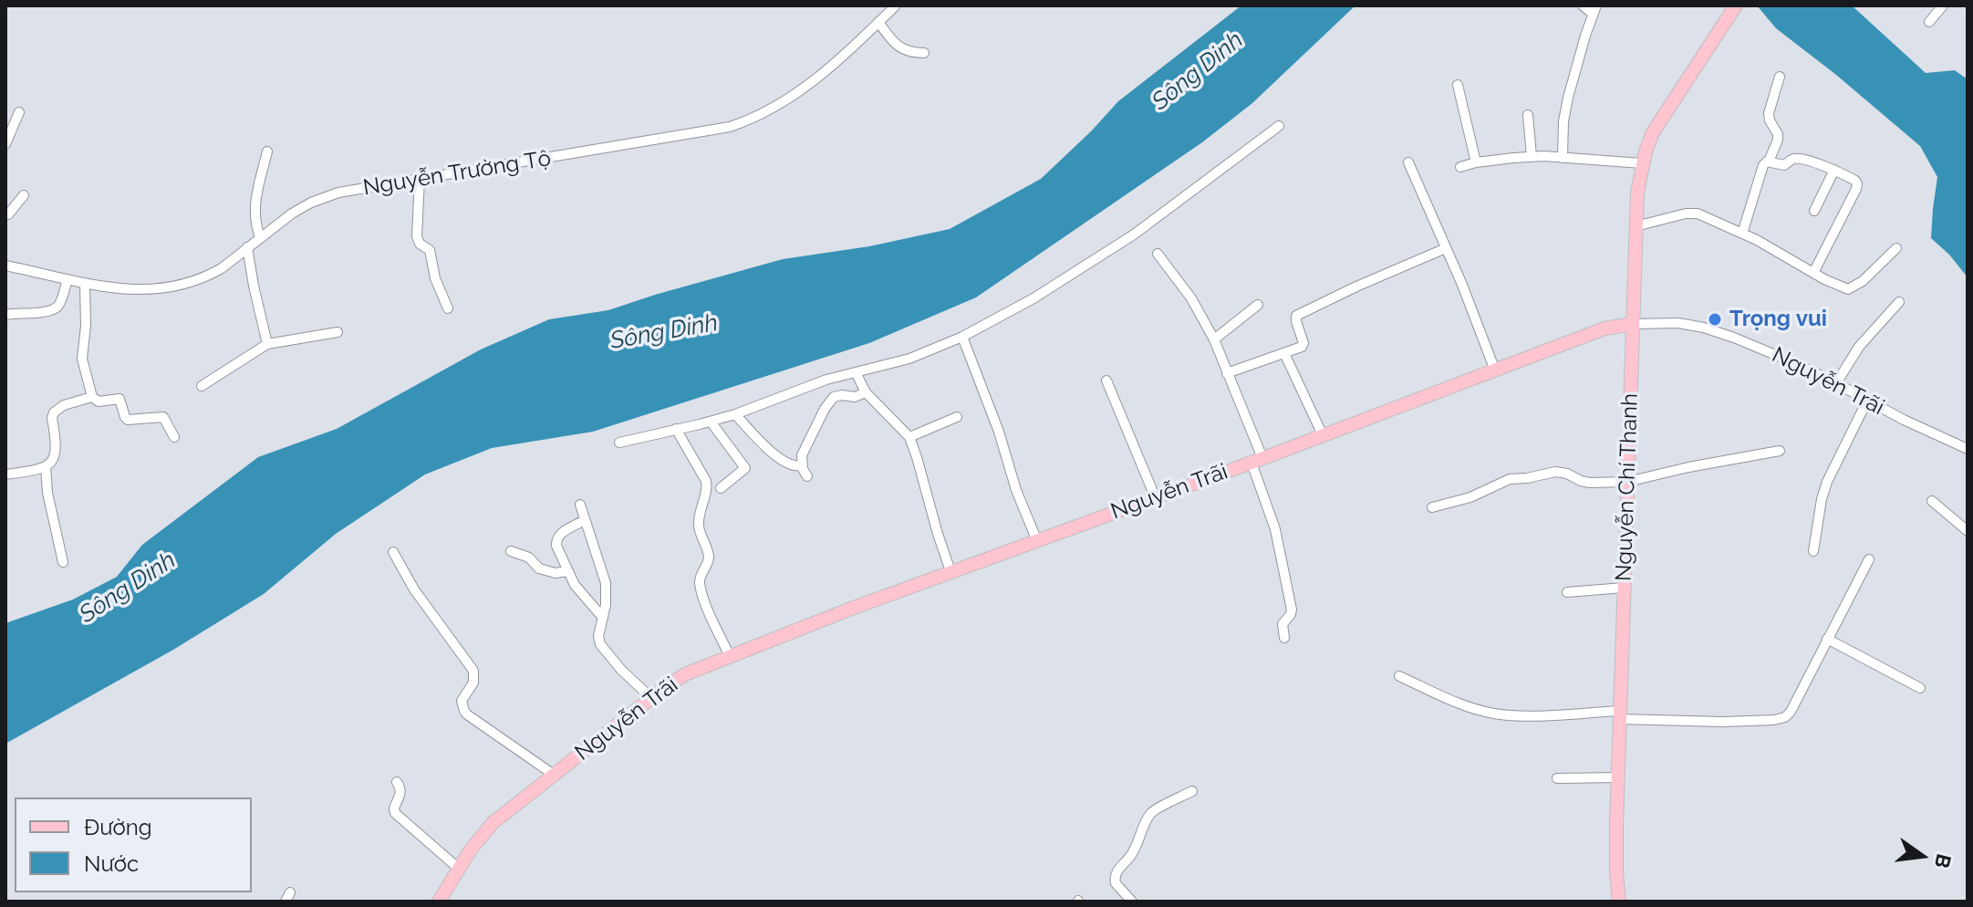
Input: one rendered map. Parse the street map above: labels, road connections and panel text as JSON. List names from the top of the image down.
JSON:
{
  "streets": {
    "main road": ["Nguyễn Trãi", "Nguyễn Chí Thanh"],
    "street": ["Nguyễn Trường Tộ"]
  },
  "crossings": [
    ["Nguyễn Trãi", "Nguyễn Chí Thanh"]
  ],
  "water": ["Sông Dinh"],
  "places": ["Trọng vui"],
  "legend": ["Đường", "Nước"],
  "north": "right"
}
